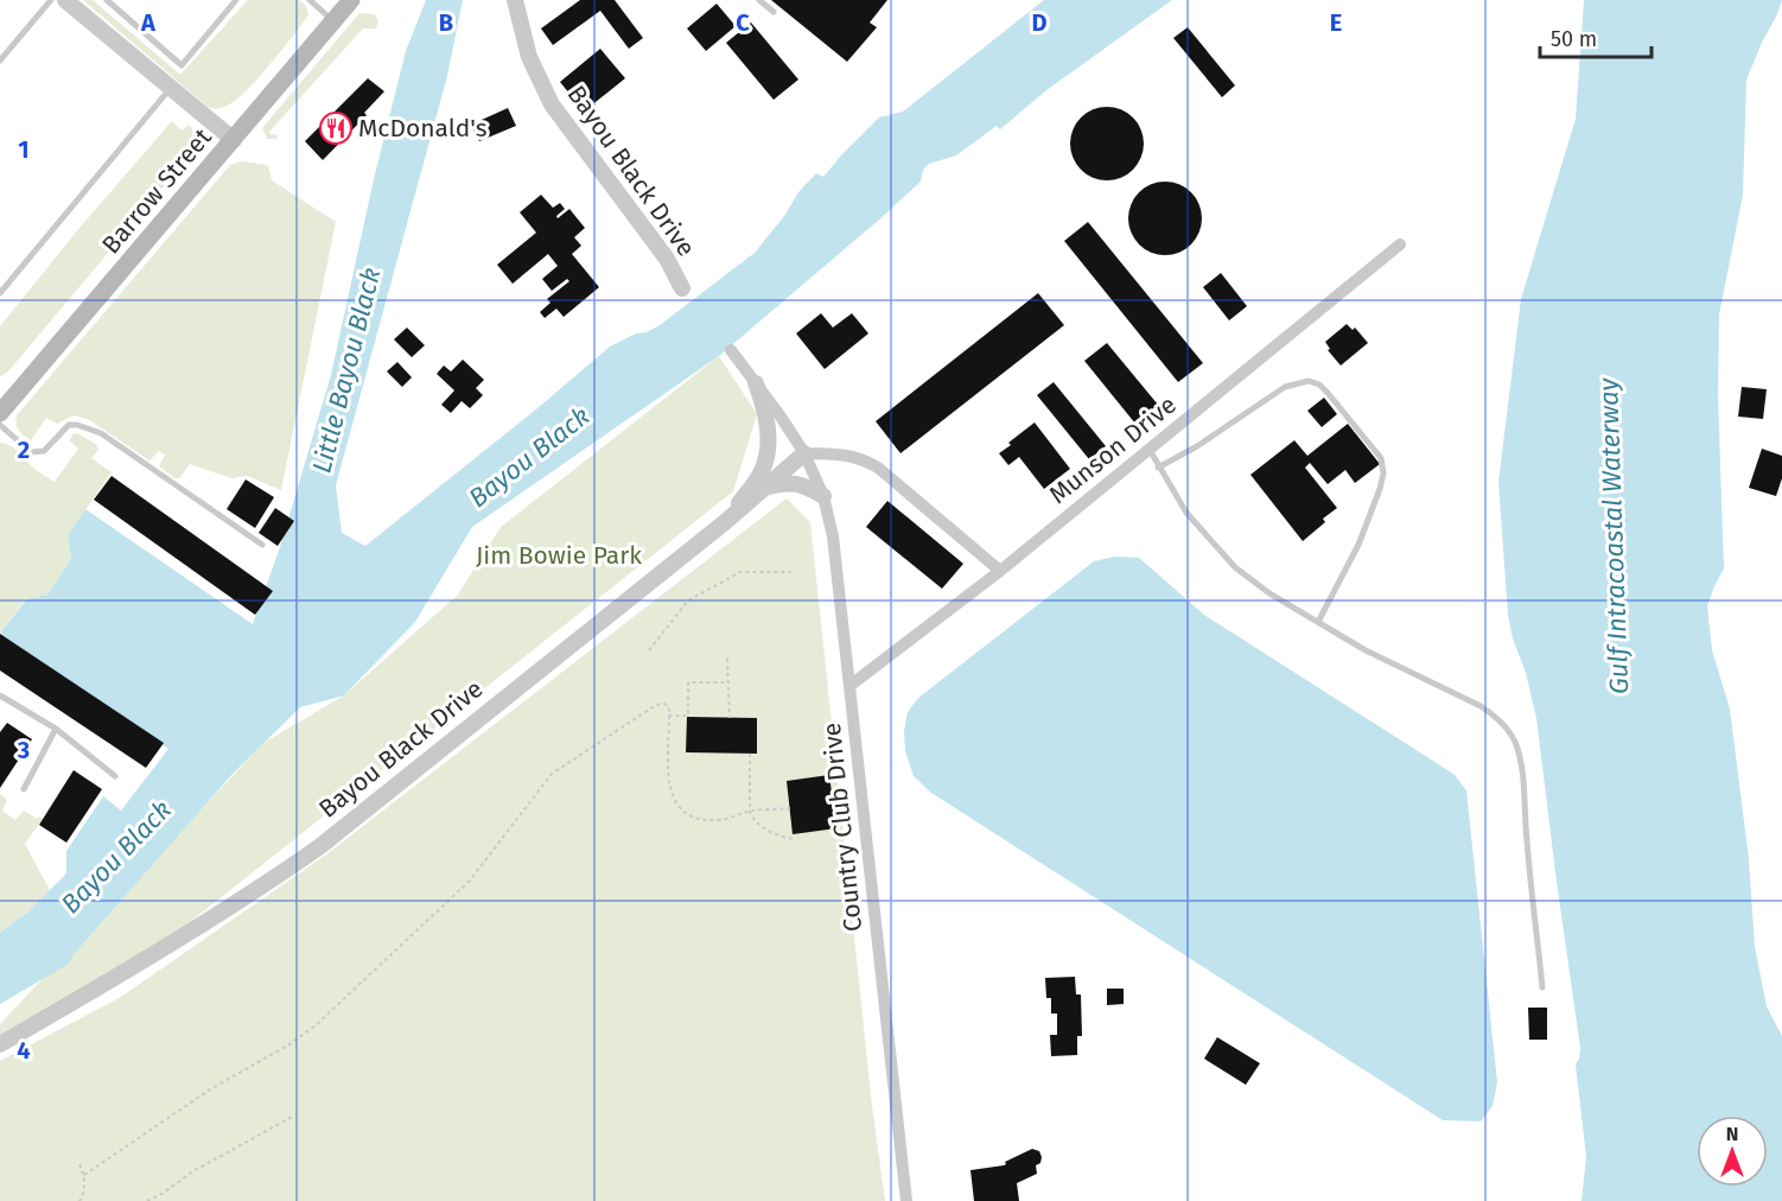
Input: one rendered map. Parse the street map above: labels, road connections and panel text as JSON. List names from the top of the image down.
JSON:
{
  "streets": {
    "main road": ["Barrow Street"],
    "street": ["Bayou Black Drive", "Munson Drive", "Country Club Drive"]
  },
  "crossings": [
    ["Bayou Black Drive", "Country Club Drive"],
    ["Munson Drive", "Country Club Drive"]
  ],
  "water": ["Little Bayou Black", "Bayou Black", "Gulf Intracoastal Waterway"],
  "parks": ["Jim Bowie Park"],
  "places": {
    "restaurant": ["McDonald's"]
  },
  "scale_bar": "50 m",
  "north": "top",
  "grid": {
    "columns": [
      "A",
      "B",
      "C",
      "D",
      "E"
    ],
    "rows": [
      "1",
      "2",
      "3",
      "4"
    ]
  }
}
